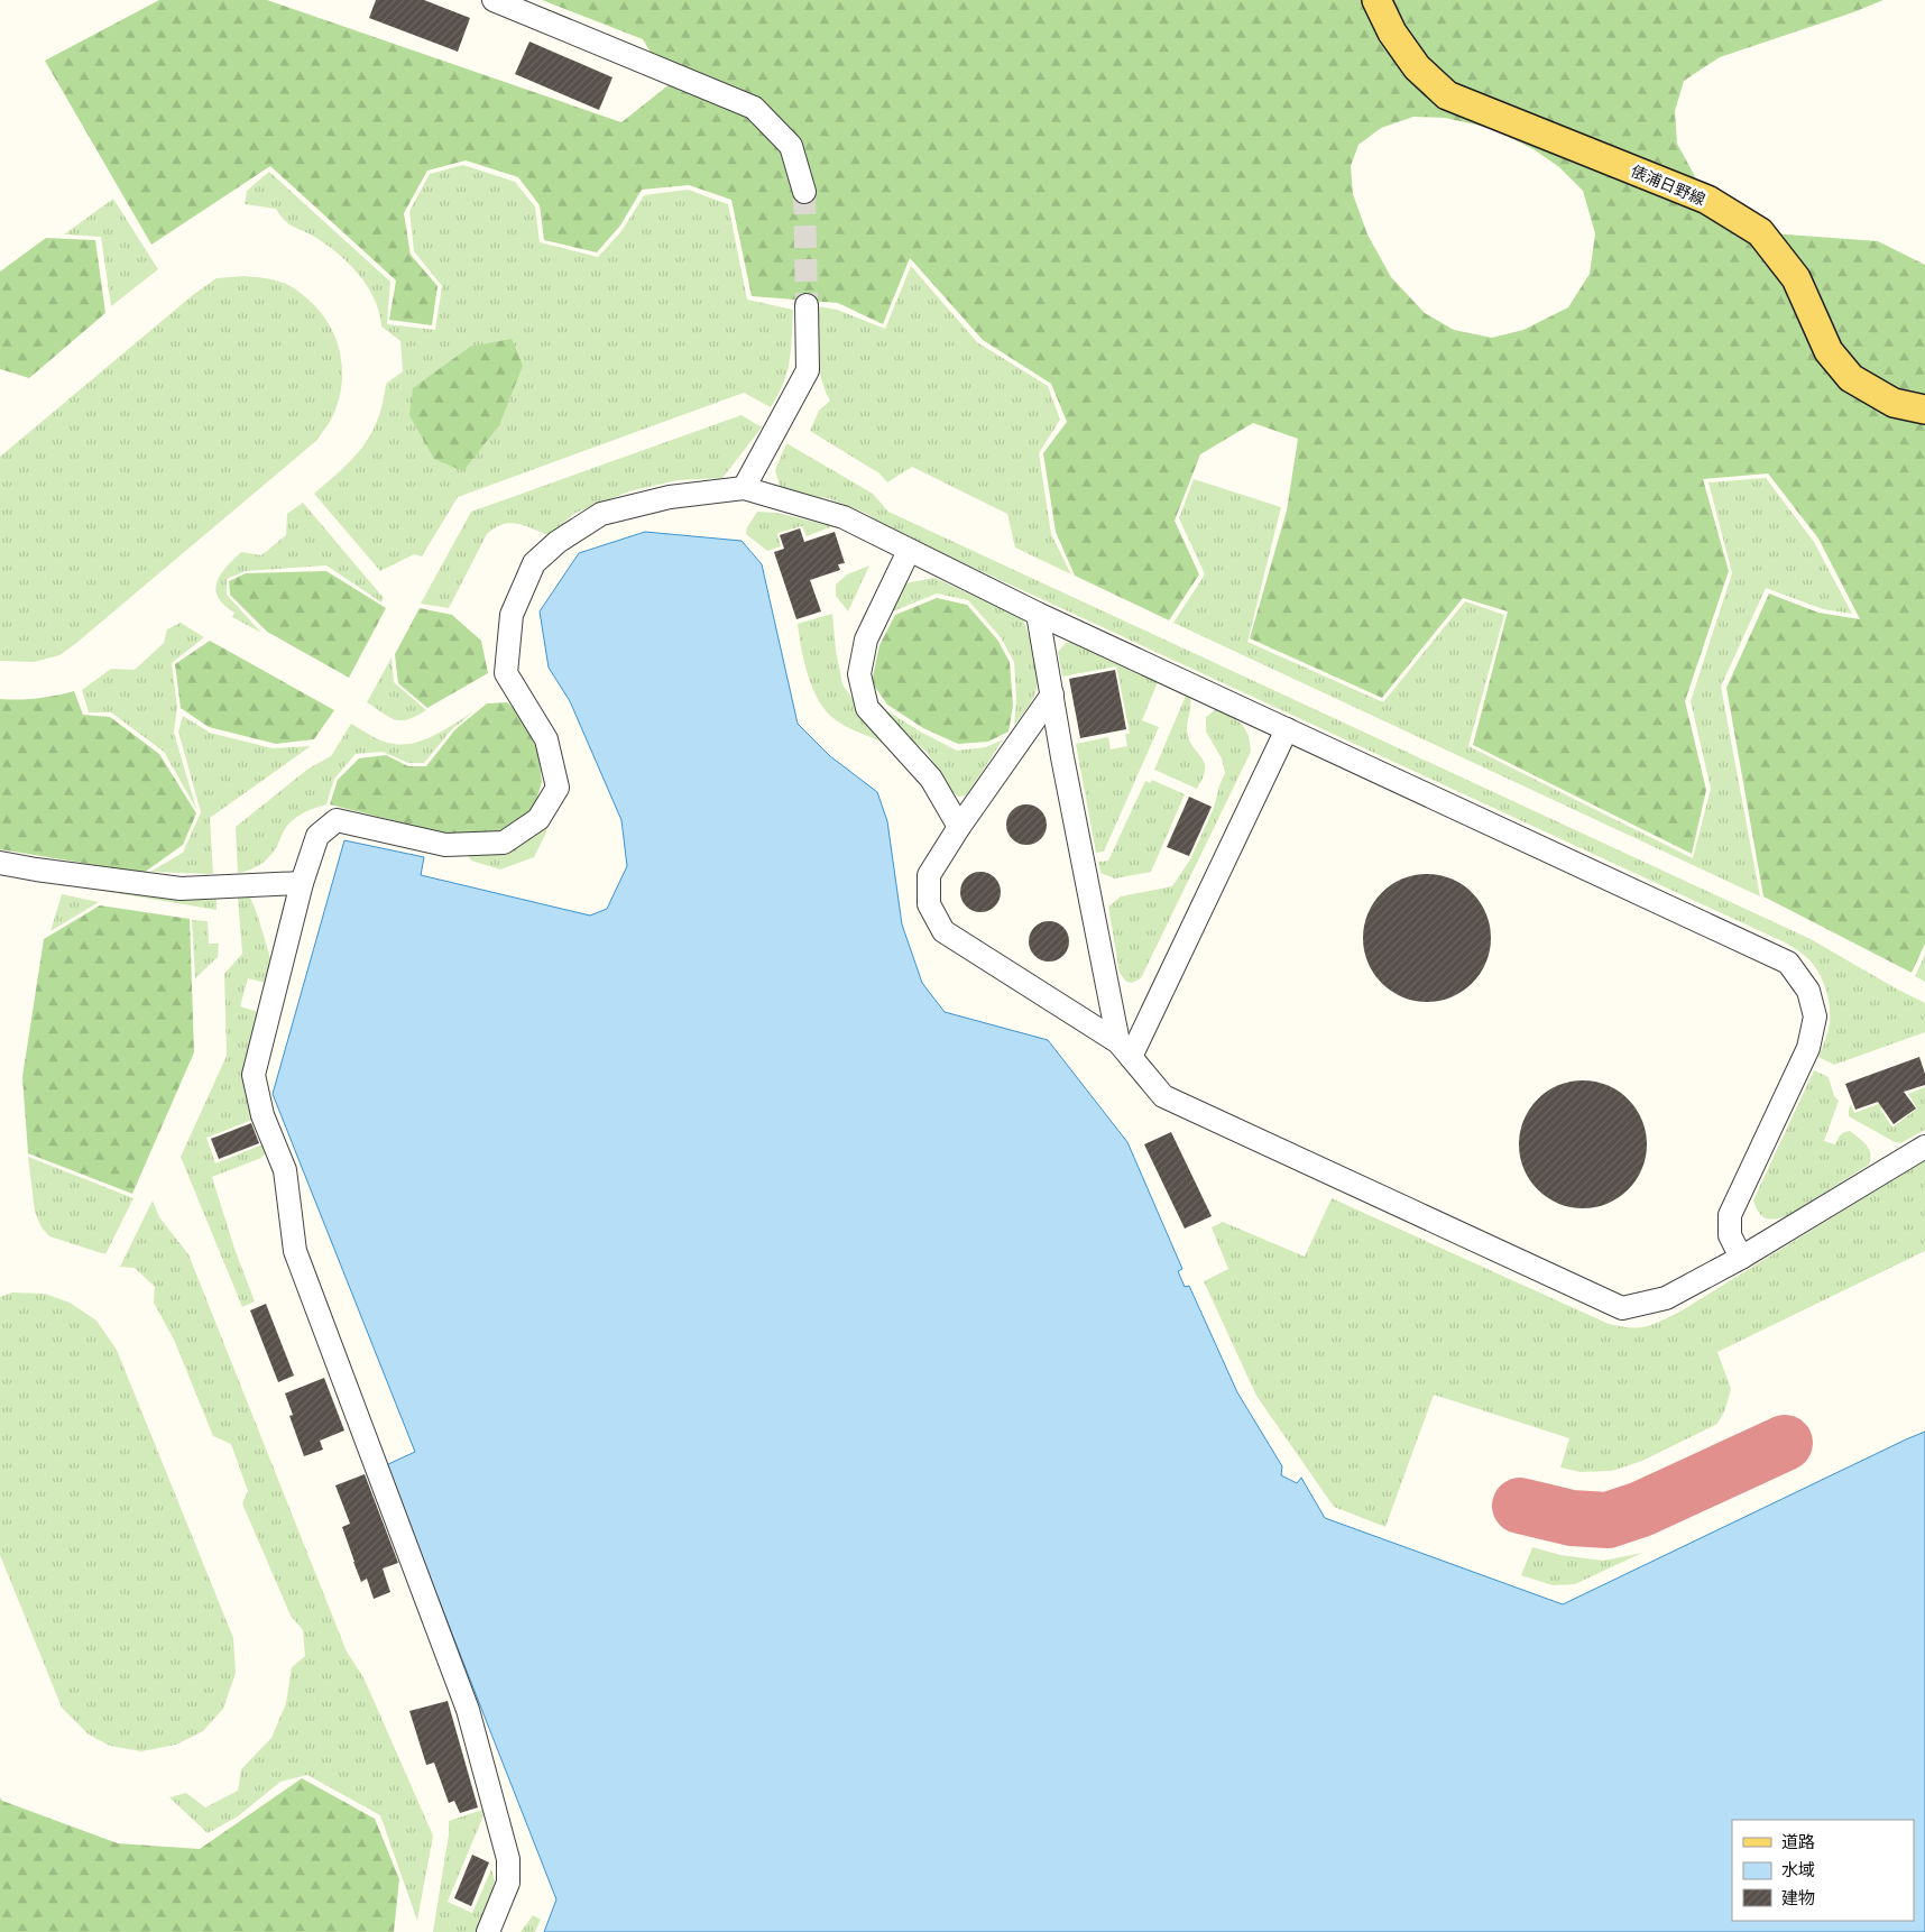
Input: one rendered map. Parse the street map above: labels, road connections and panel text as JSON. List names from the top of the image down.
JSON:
{
  "streets": {
    "main road": ["俵浦日野線"]
  },
  "legend": ["道路", "水域", "建物"]
}
